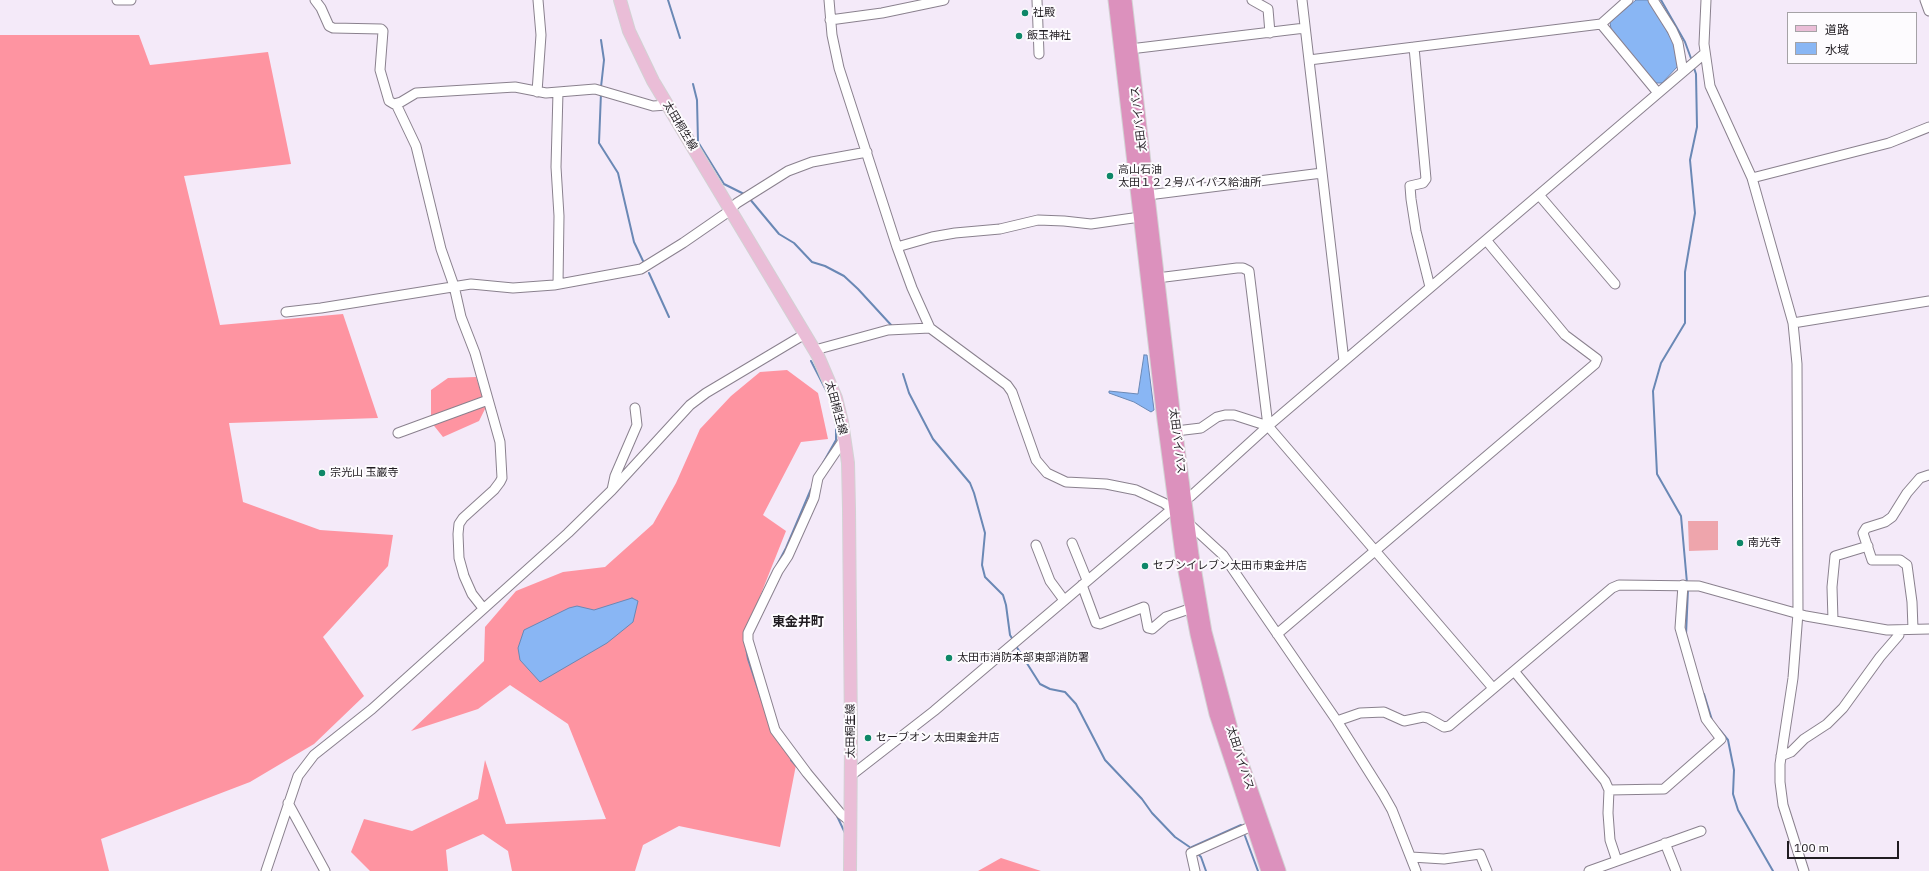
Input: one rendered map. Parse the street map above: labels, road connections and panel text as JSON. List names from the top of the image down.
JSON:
{
  "streets": {
    "highway": ["太田バイパス"],
    "main road": ["太田桐生線"]
  },
  "districts": ["東金井町"],
  "places": [
    "社殿",
    "飯玉神社",
    "高山石油 太田１２２号バイパス給油所",
    "宗光山 玉巌寺",
    "南光寺",
    "セブンイレブン太田市東金井店",
    "太田市消防本部東部消防署",
    "セーブオン 太田東金井店"
  ],
  "legend": ["道路", "水域"],
  "scale_bar": "100 m"
}
